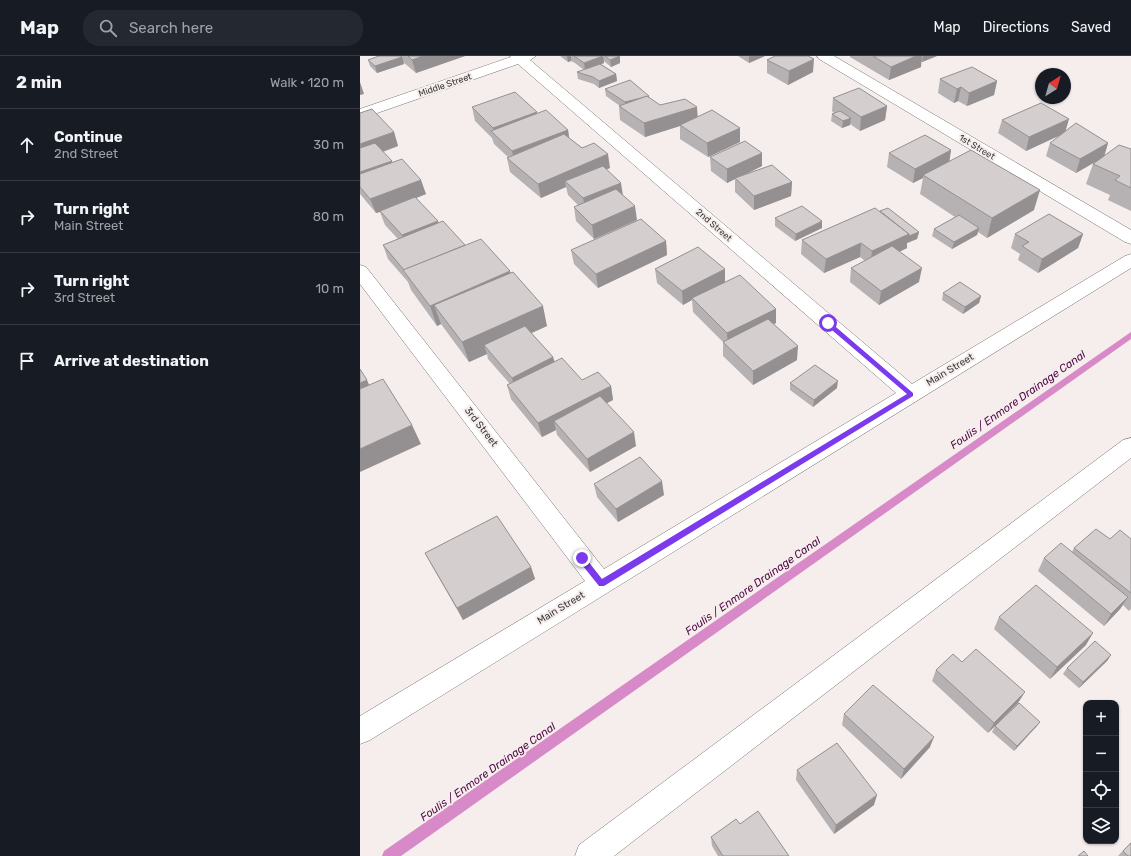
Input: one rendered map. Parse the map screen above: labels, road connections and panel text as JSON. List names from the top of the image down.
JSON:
{
  "streets": {
    "street": [
      "Middle Street",
      "1st Street",
      "2nd Street",
      "Main Street",
      "3rd Street"
    ]
  },
  "crossings": [
    ["Middle Street", "2nd Street"],
    ["2nd Street", "Main Street"],
    ["Main Street", "3rd Street"]
  ],
  "water": ["Foulis / Enmore Drainage Canal"],
  "north": "top right",
  "page": {
    "header": "Map",
    "search": "Search here",
    "nav": ["Map", "Directions", "Saved"],
    "heading": ["2 min", "Walk · 120 m"],
    "list": [
      ["Continue", "2nd Street", "30 m"],
      ["Turn right", "Main Street", "80 m"],
      ["Turn right", "3rd Street", "10 m"],
      "Arrive at destination"
    ],
    "map_buttons": ["+", "−"]
  }
}
